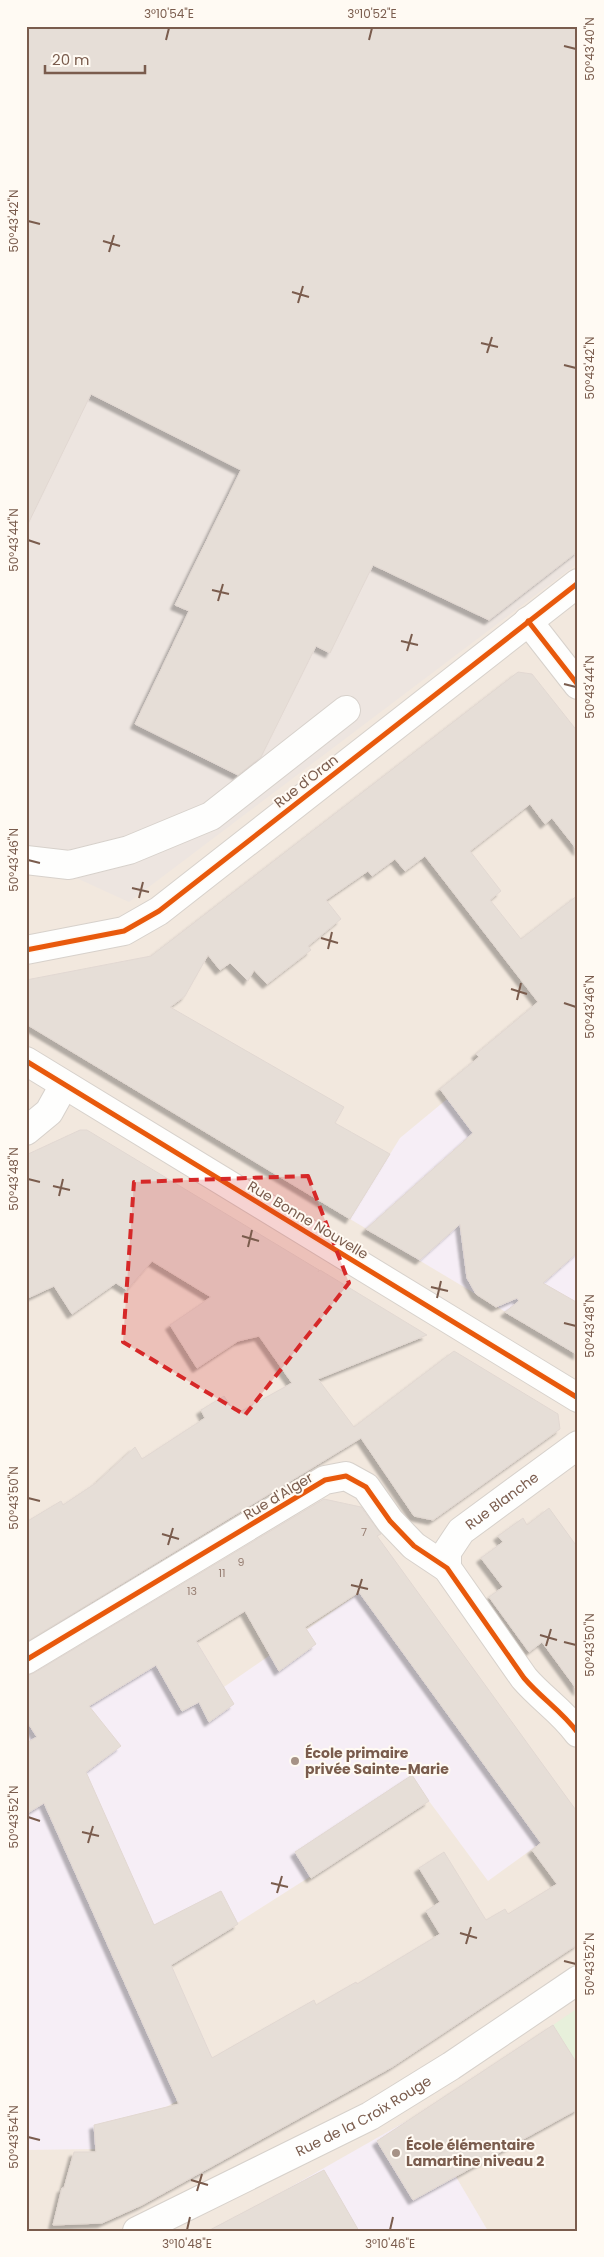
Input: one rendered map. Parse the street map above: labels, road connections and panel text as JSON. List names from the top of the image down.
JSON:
{
  "streets": {
    "street": [
      "Rue d'Oran",
      "Rue Bonne Nouvelle",
      "Rue d'Alger",
      "Rue Blanche",
      "Rue de la Croix Rouge"
    ]
  },
  "crossings": [
    ["Rue d'Alger", "Rue Blanche"]
  ],
  "places": ["École primaire privée Sainte-Marie", "École élémentaire Lamartine niveau 2"],
  "house_numbers": [
    "7",
    "9",
    "11",
    "13"
  ],
  "scale_bar": "20 m",
  "coordinates": [
    "3°10'54\"E",
    "3°10'52\"E",
    "50°43'40\"N",
    "50°43'42\"N",
    "50°43'44\"N",
    "50°43'46\"N",
    "50°43'48\"N",
    "50°43'50\"N",
    "50°43'52\"N",
    "50°43'54\"N",
    "3°10'48\"E",
    "3°10'46\"E"
  ]
}
